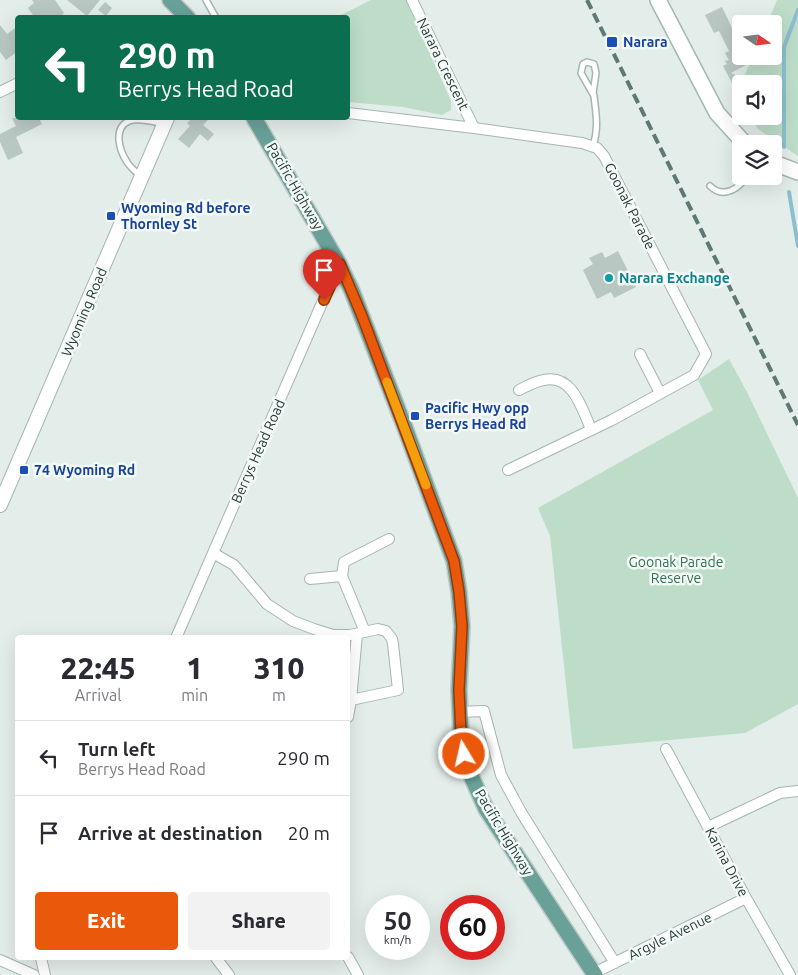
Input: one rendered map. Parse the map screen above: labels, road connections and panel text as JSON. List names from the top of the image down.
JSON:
{
  "streets": {
    "main road": ["Pacific Highway"],
    "street": [
      "Narara Crescent",
      "Goonak Parade",
      "Wyoming Road",
      "Berrys Head Road",
      "Karina Drive",
      "Argyle Avenue"
    ]
  },
  "crossings": [
    ["Pacific Highway", "Berrys Head Road"],
    ["Pacific Highway", "Argyle Avenue"],
    ["Karina Drive", "Argyle Avenue"]
  ],
  "parks": ["Goonak Parade Reserve"],
  "places": {
    "transit": [
      "Narara",
      "Wyoming Rd before Thornley St",
      "Pacific Hwy opp Berrys Head Rd",
      "74 Wyoming Rd"
    ],
    "other": ["Narara Exchange"]
  },
  "north": "right",
  "page": {
    "turn": ["290 m", "Berrys Head Road"],
    "eta": [
      "22:45",
      "Arrival",
      "1",
      "min",
      "310",
      "m"
    ],
    "list": [
      {
        "name": "Turn left",
        "note": "Berrys Head Road",
        "value": "290 m"
      },
      {
        "name": "Arrive at destination",
        "value": "20 m"
      }
    ],
    "buttons": ["Exit", "Share"],
    "speed": "50 km/h",
    "limit": "60"
  }
}
